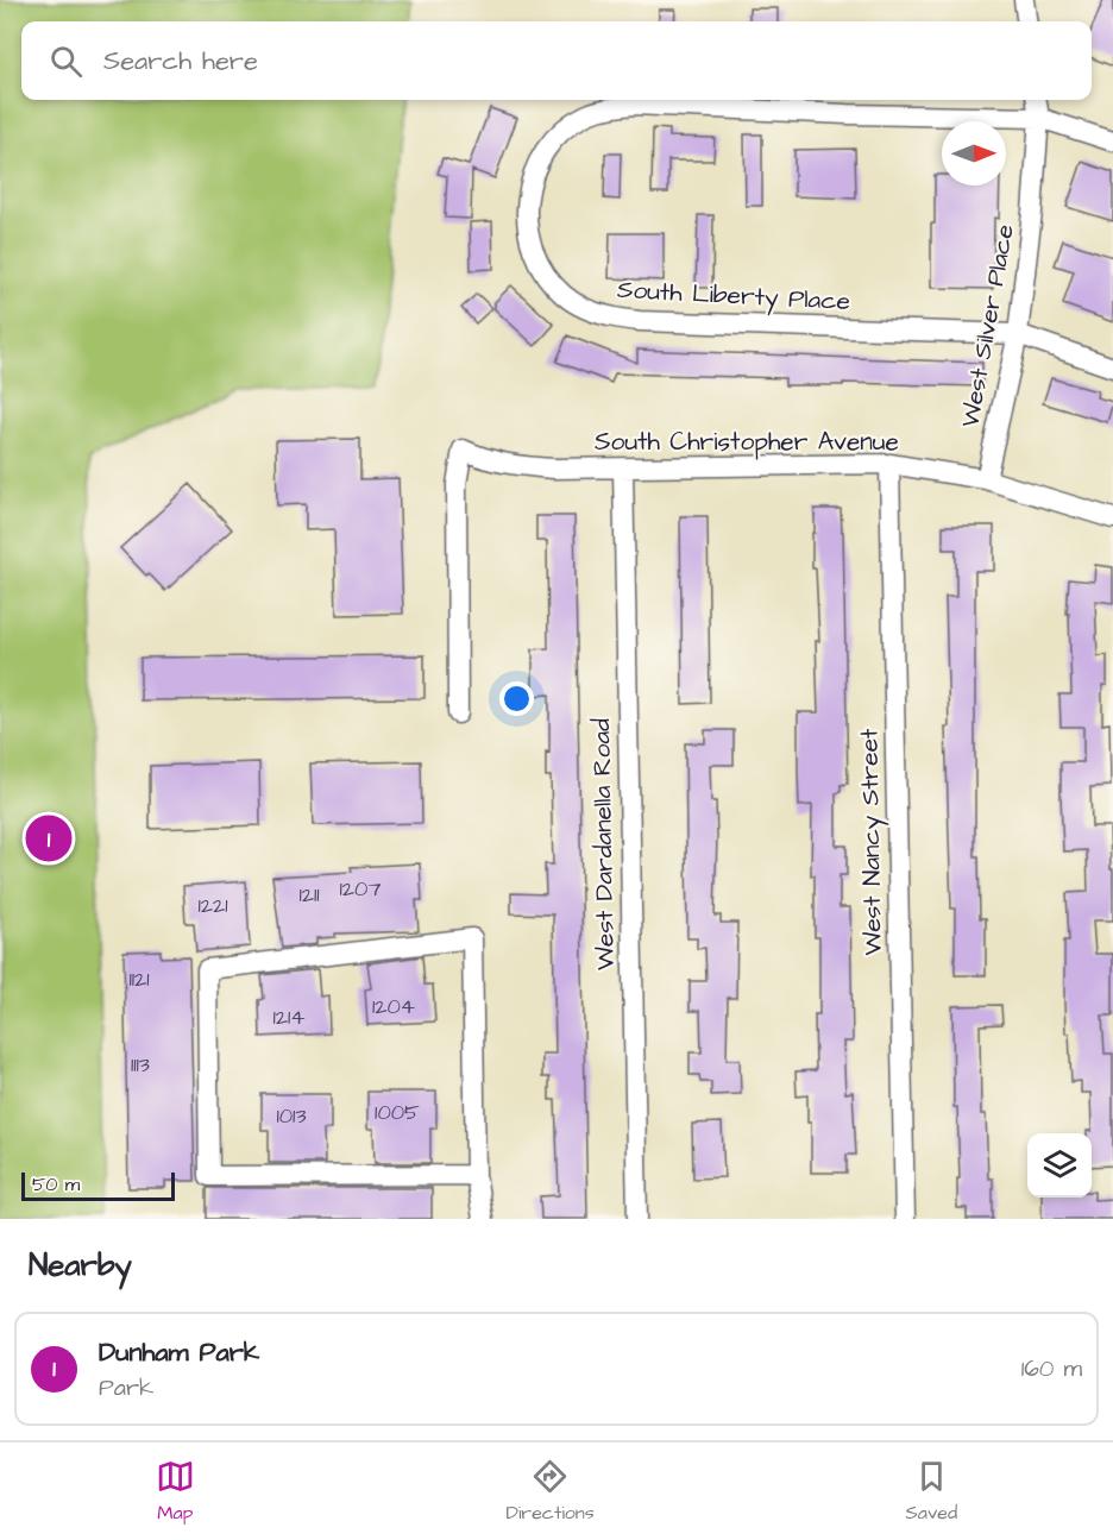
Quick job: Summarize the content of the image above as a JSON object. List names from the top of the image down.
{
  "streets": {
    "street": [
      "South Liberty Place",
      "West Silver Place",
      "South Christopher Avenue",
      "West Nancy Street",
      "West Dardanella Road"
    ]
  },
  "crossings": [
    ["South Liberty Place", "West Silver Place"],
    ["West Silver Place", "South Christopher Avenue"],
    ["South Christopher Avenue", "West Nancy Street"],
    ["South Christopher Avenue", "West Dardanella Road"]
  ],
  "house_numbers": [
    "1207",
    "1211",
    "1221",
    "1121",
    "1204",
    "1214",
    "1113",
    "1005",
    "1013"
  ],
  "scale_bar": "50 m",
  "north": "right",
  "page": {
    "search": "Search here",
    "pins": "1",
    "scale": "50 m",
    "heading": "Nearby",
    "list": [
      {
        "mark": "1",
        "name": "Dunham Park",
        "note": "Park",
        "value": "160 m"
      }
    ],
    "nav": ["Map", "Directions", "Saved"]
  }
}
